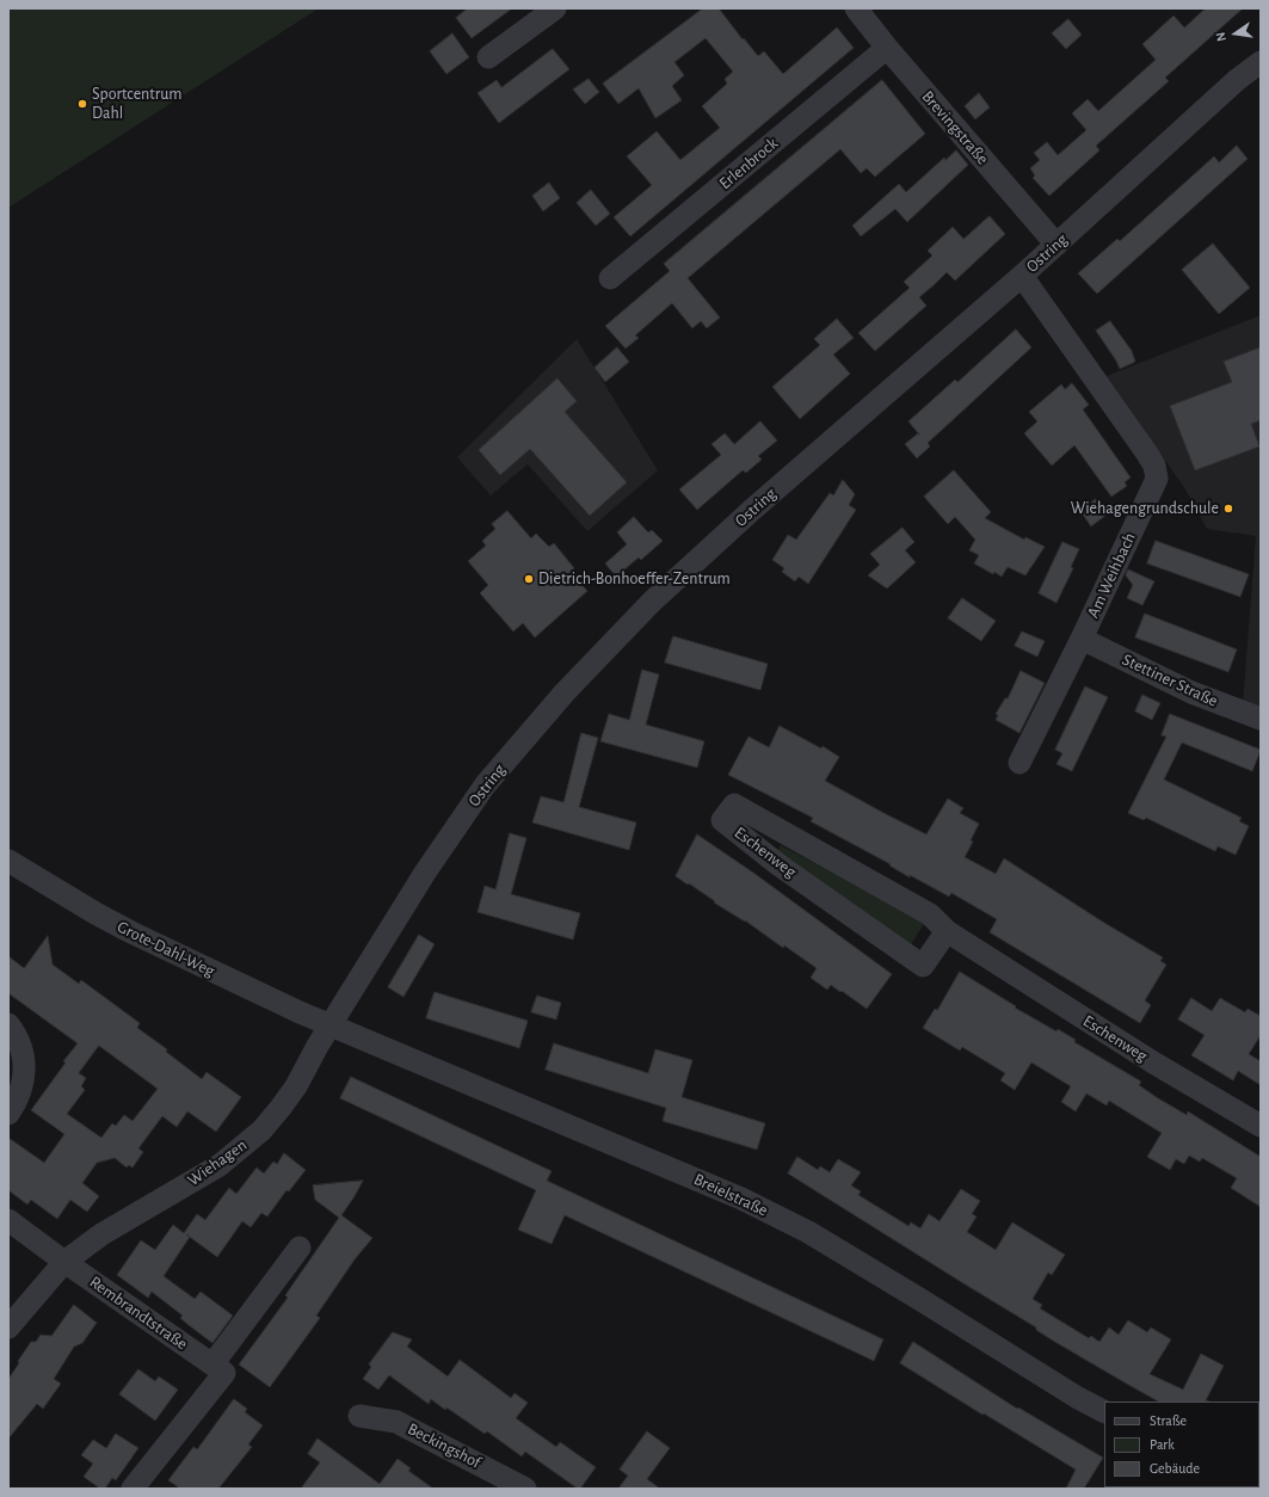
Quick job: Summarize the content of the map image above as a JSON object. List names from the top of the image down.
{
  "streets": {
    "street": [
      "Brevingstraße",
      "Erlenbrock",
      "Ostring",
      "Am Weihbach",
      "Stettiner Straße",
      "Eschenweg",
      "Grote-Dahl-Weg",
      "Wiehagen",
      "Breielstraße",
      "Rembrandtstraße",
      "Beckingshof"
    ]
  },
  "crossings": [
    ["Brevingstraße", "Erlenbrock"],
    ["Brevingstraße", "Ostring"],
    ["Ostring", "Am Weihbach"],
    ["Ostring", "Grote-Dahl-Weg"],
    ["Ostring", "Wiehagen"],
    ["Ostring", "Breielstraße"],
    ["Am Weihbach", "Stettiner Straße"],
    ["Grote-Dahl-Weg", "Wiehagen"],
    ["Grote-Dahl-Weg", "Breielstraße"],
    ["Wiehagen", "Breielstraße"],
    ["Wiehagen", "Rembrandtstraße"]
  ],
  "places": ["Sportcentrum Dahl", "Wiehagengrundschule", "Dietrich-Bonhoeffer-Zentrum"],
  "legend": ["Straße", "Park", "Gebäude"],
  "north": "left"
}
